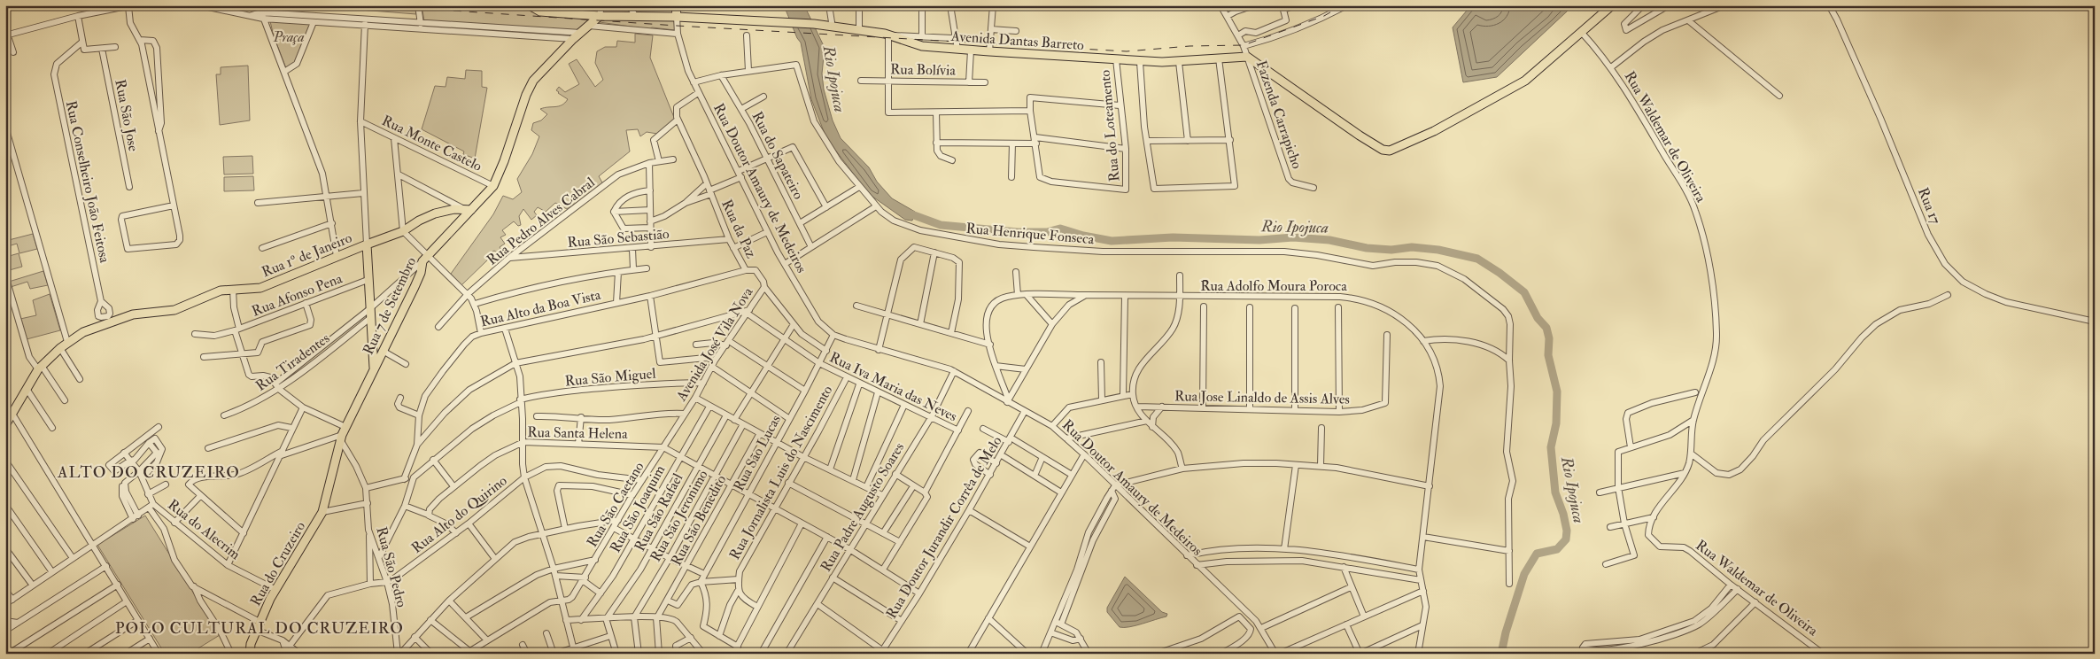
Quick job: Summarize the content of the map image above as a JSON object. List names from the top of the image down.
{
  "streets": {
    "main road": [
      "Avenida Dantas Barreto",
      "Rua 1º de Janeiro",
      "Rua 7 de Setembro",
      "Rua do Cruzeiro"
    ],
    "street": [
      "Rua Bolívia",
      "Fazenda Carrapicho",
      "Rua São Jose",
      "Rua do Loteamento",
      "Rua Waldemar de Oliveira",
      "Rua Monte Castelo",
      "Rua do Sapateiro",
      "Rua Conselheiro João Feitosa",
      "Rua Doutor Amaury de Medeiros",
      "Rua 17",
      "Rua Pedro Alves Cabral",
      "Rua da Paz",
      "Rua Henrique Fonseca",
      "Rua São Sebastião",
      "Rua Adolfo Moura Poroca",
      "Rua Afonso Pena",
      "Rua Alto da Boa Vista",
      "Avenida José Vila Nova",
      "Rua Tiradentes",
      "Rua São Miguel",
      "Rua Iva Maria das Neves",
      "Rua Jose Linaldo de Assis Alves",
      "Rua Santa Helena",
      "Rua São Lucas",
      "Rua Jornalista Luis do Nascimento",
      "Rua São Caetano",
      "Rua Padre Augusto Soares",
      "Rua São Joaquim",
      "Rua São Rafael",
      "Rua Alto do Quirino",
      "Rua São Jeronimo",
      "Rua São Benedito",
      "Rua Doutor Jurandir Corrêa de Melo",
      "Rua do Alecrim",
      "Rua São Pedro"
    ]
  },
  "crossings": [
    ["Avenida Dantas Barreto", "Fazenda Carrapicho"],
    ["Avenida Dantas Barreto", "Rua do Loteamento"],
    ["Avenida Dantas Barreto", "Rua Doutor Amaury de Medeiros"],
    ["Avenida Dantas Barreto", "Rua 7 de Setembro"],
    ["Rua Monte Castelo", "Rua 7 de Setembro"],
    ["Rua Doutor Amaury de Medeiros", "Rua da Paz"],
    ["Rua Doutor Amaury de Medeiros", "Rua São Lucas"],
    ["Rua Doutor Amaury de Medeiros", "Rua Padre Augusto Soares"],
    ["Rua Doutor Amaury de Medeiros", "Rua Doutor Jurandir Corrêa de Melo"],
    ["Rua Pedro Alves Cabral", "Rua São Sebastião"],
    ["Rua da Paz", "Rua São Sebastião"],
    ["Rua da Paz", "Rua Alto da Boa Vista"],
    ["Rua da Paz", "Avenida José Vila Nova"],
    ["Rua da Paz", "Rua São Lucas"],
    ["Rua 1º de Janeiro", "Rua 7 de Setembro"],
    ["Rua 7 de Setembro", "Rua Tiradentes"],
    ["Rua 7 de Setembro", "Rua do Cruzeiro"],
    ["Rua 7 de Setembro", "Rua São Pedro"],
    ["Avenida José Vila Nova", "Rua São Miguel"],
    ["Avenida José Vila Nova", "Rua Iva Maria das Neves"],
    ["Avenida José Vila Nova", "Rua São Caetano"],
    ["Rua Iva Maria das Neves", "Rua São Lucas"],
    ["Rua Iva Maria das Neves", "Rua Jornalista Luis do Nascimento"],
    ["Rua Iva Maria das Neves", "Rua Padre Augusto Soares"],
    ["Rua Santa Helena", "Rua São Caetano"],
    ["Rua São Caetano", "Rua Alto do Quirino"],
    ["Rua Alto do Quirino", "Rua São Pedro"],
    ["Rua do Alecrim", "Rua do Cruzeiro"]
  ],
  "districts": ["ALTO DO CRUZEIRO", "POLO CULTURAL DO CRUZEIRO"],
  "water": ["Rio Ipojuca"],
  "parks": ["Praça"]
}
